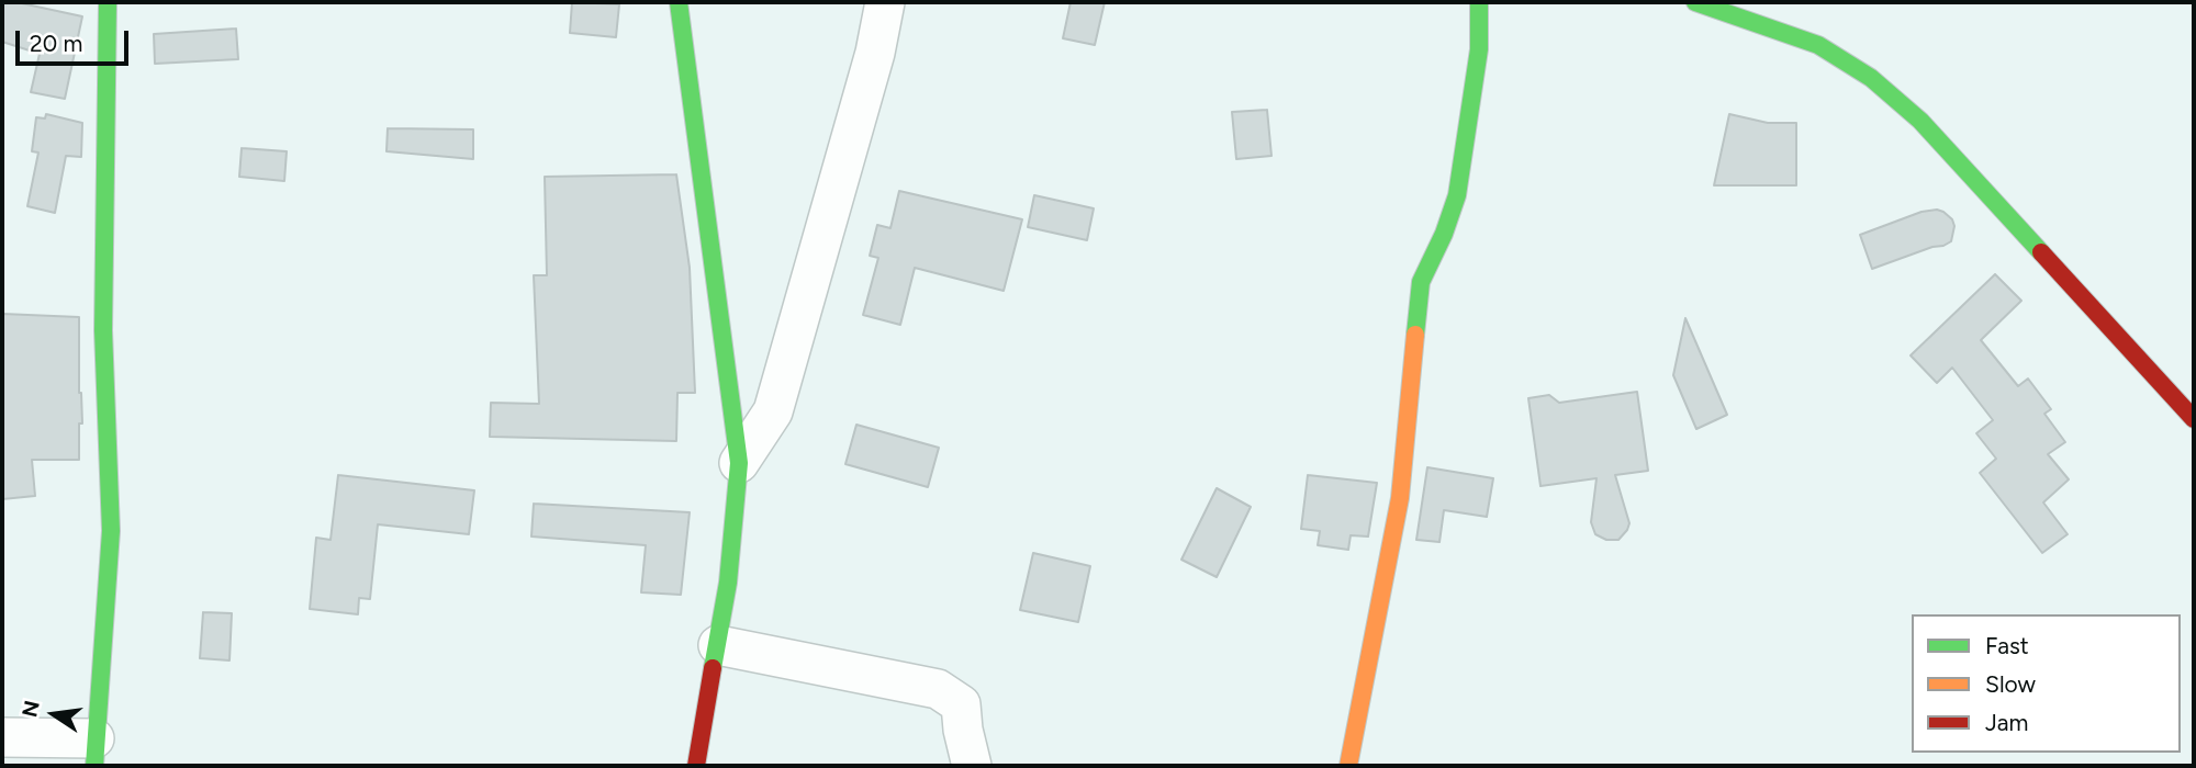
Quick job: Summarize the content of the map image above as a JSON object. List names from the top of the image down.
{
  "legend": ["Fast", "Slow", "Jam"],
  "scale_bar": "20 m",
  "north": "left"
}
